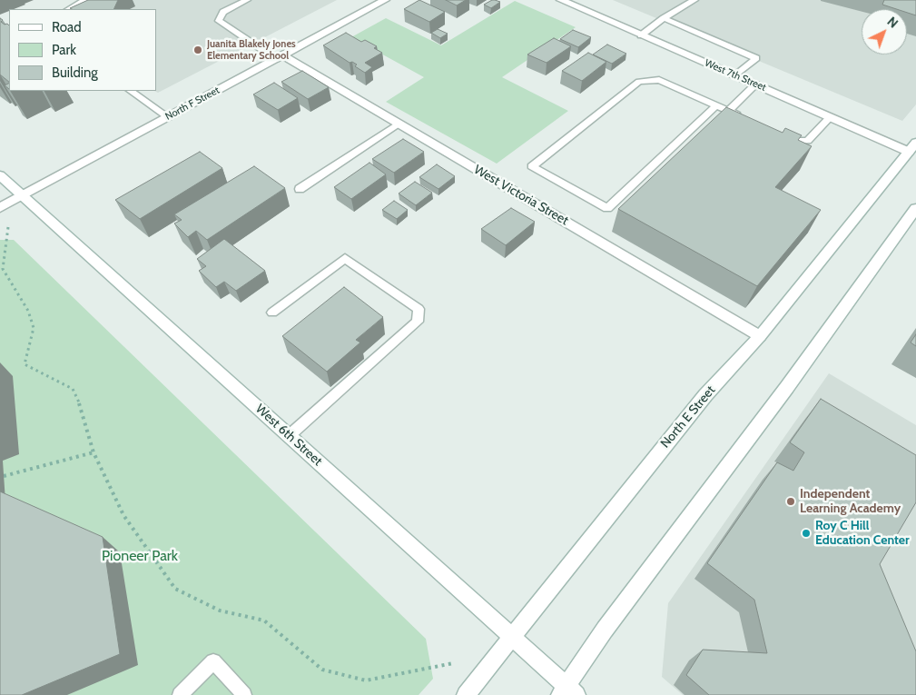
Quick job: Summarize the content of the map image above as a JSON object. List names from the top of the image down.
{
  "streets": {
    "street": [
      "West 7th Street",
      "North F Street",
      "West Victoria Street",
      "North E Street",
      "West 6th Street"
    ]
  },
  "crossings": [
    ["West 7th Street", "North E Street"],
    ["North F Street", "West Victoria Street"],
    ["North F Street", "West 6th Street"],
    ["West Victoria Street", "North E Street"],
    ["North E Street", "West 6th Street"]
  ],
  "parks": ["Pioneer Park"],
  "places": ["Juanita Blakely Jones Elementary School", "Independent Learning Academy", "Roy C Hill Education Center"],
  "legend": ["Road", "Park", "Building"],
  "north": "top right"
}
